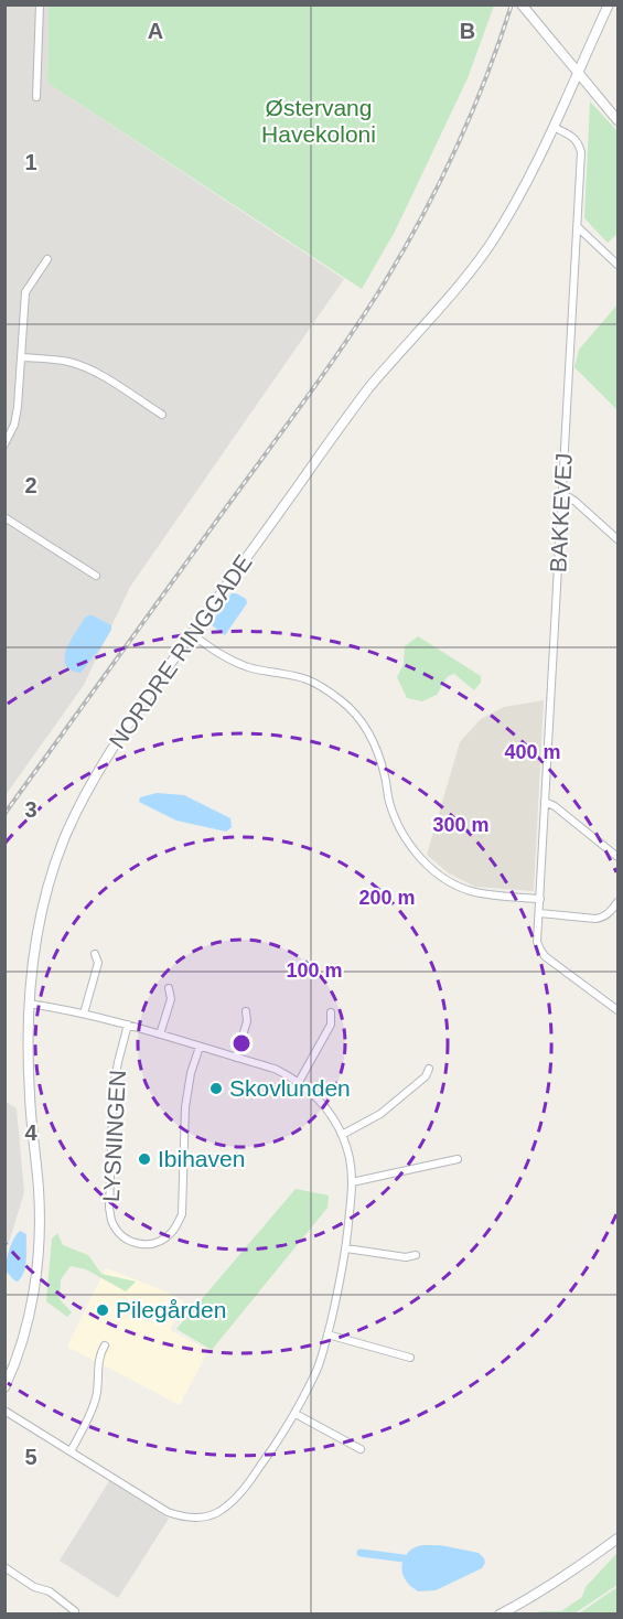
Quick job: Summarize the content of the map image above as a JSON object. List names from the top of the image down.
{
  "streets": {
    "street": ["BAKKEVEJ", "NORDRE RINGGADE", "LYSNINGEN"]
  },
  "crossings": [
    ["BAKKEVEJ", "NORDRE RINGGADE"]
  ],
  "parks": ["Østervang Havekoloni"],
  "places": ["Skovlunden", "Ibihaven", "Pilegården"],
  "grid": {
    "columns": ["A", "B"],
    "rows": [
      "1",
      "2",
      "3",
      "4",
      "5"
    ]
  },
  "rings": [
    "400 m",
    "300 m",
    "200 m",
    "100 m"
  ]
}
